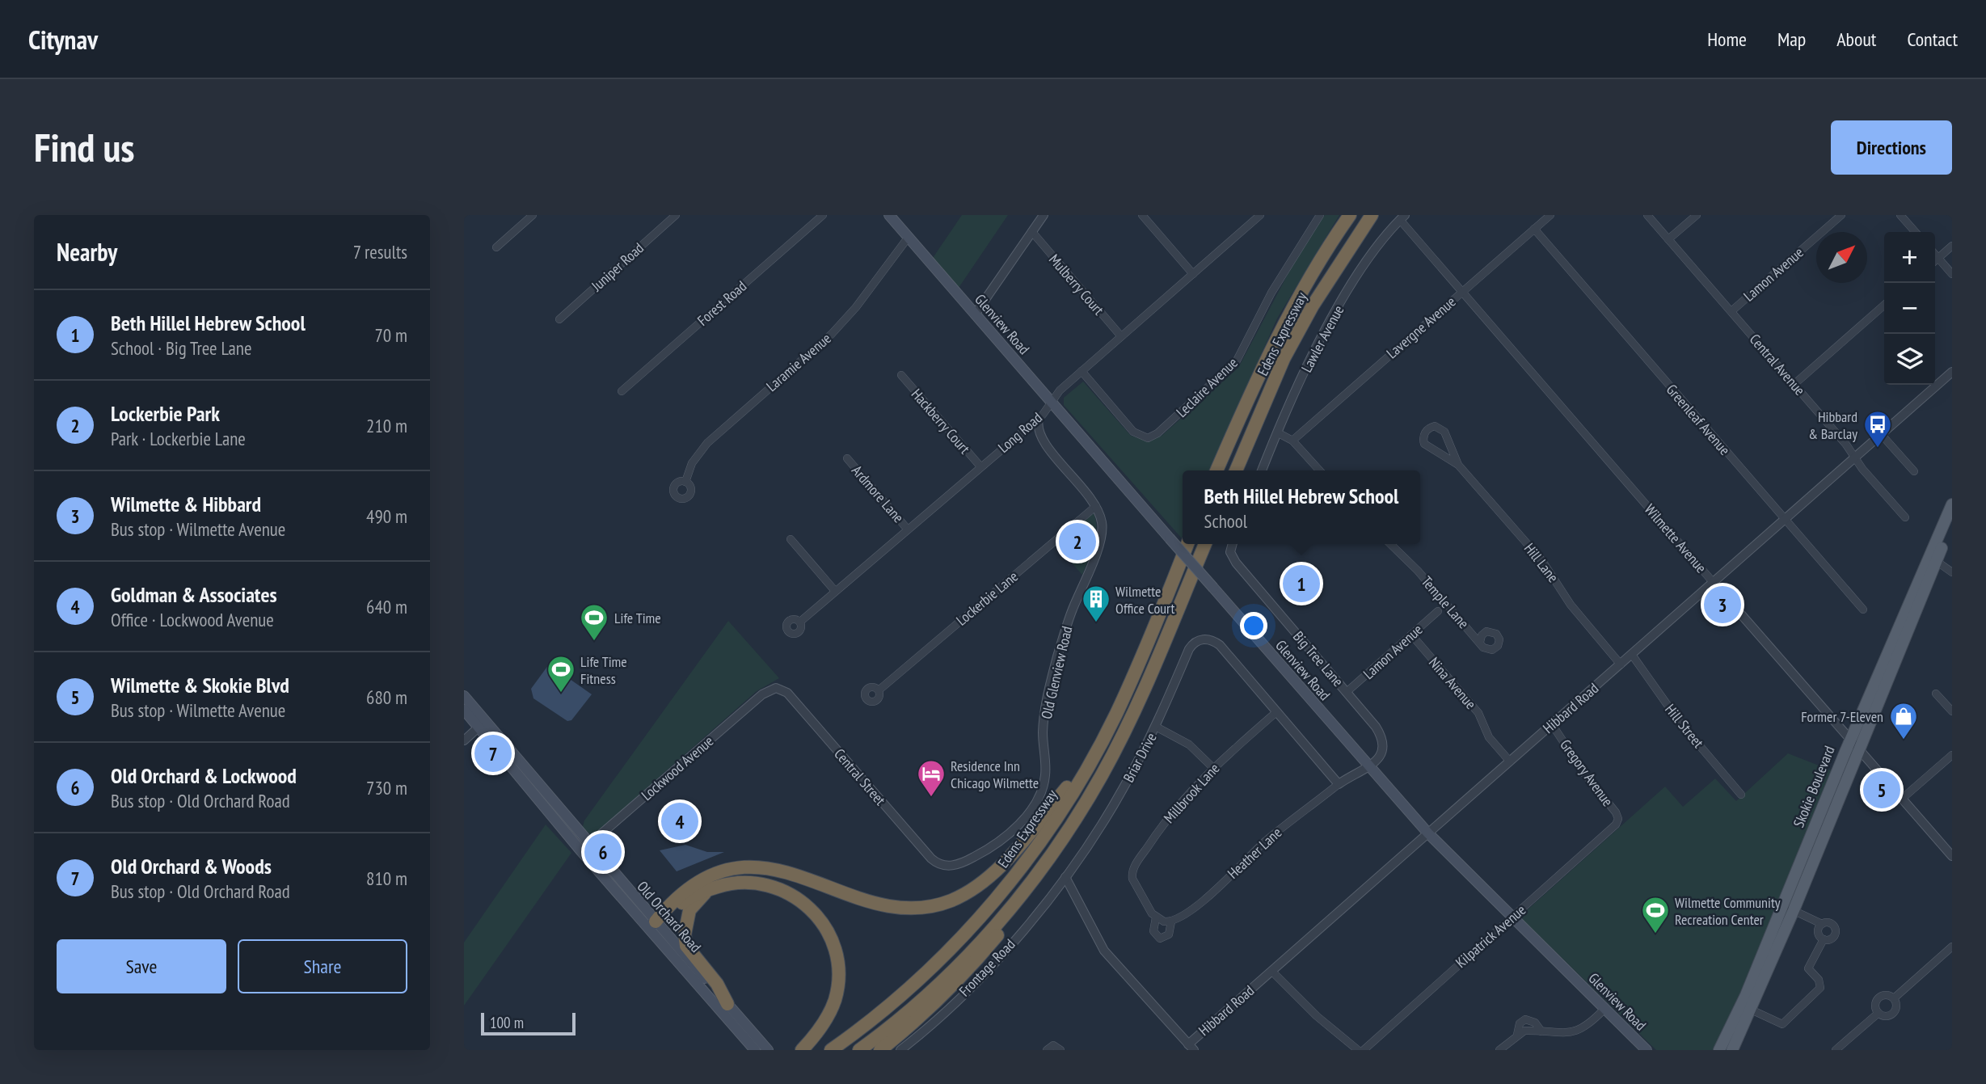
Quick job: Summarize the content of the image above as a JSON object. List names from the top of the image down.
{
  "streets": {
    "highway": ["Edens Expressway"],
    "main road": ["Glenview Road", "Skokie Boulevard", "Old Orchard Road"],
    "street": [
      "Juniper Road",
      "Lamon Avenue",
      "Mulberry Court",
      "Forest Road",
      "Lavergne Avenue",
      "Lawler Avenue",
      "Laramie Avenue",
      "Central Avenue",
      "Leclaire Avenue",
      "Greenleaf Avenue",
      "Hackberry Court",
      "Long Road",
      "Ardmore Lane",
      "Wilmette Avenue",
      "Hill Lane",
      "Lockerbie Lane",
      "Temple Lane",
      "Big Tree Lane",
      "Old Glenview Road",
      "Nina Avenue",
      "Hibbard Road",
      "Hill Street",
      "Briar Drive",
      "Lockwood Avenue",
      "Gregory Avenue",
      "Central Street",
      "Millbrook Lane",
      "Heather Lane",
      "Kilpatrick Avenue",
      "Frontage Road"
    ]
  },
  "crossings": [
    ["Lamon Avenue", "Central Avenue"],
    ["Lamon Avenue", "Big Tree Lane"],
    ["Lamon Avenue", "Nina Avenue"],
    ["Mulberry Court", "Long Road"],
    ["Glenview Road", "Laramie Avenue"],
    ["Glenview Road", "Long Road"],
    ["Glenview Road", "Big Tree Lane"],
    ["Glenview Road", "Hibbard Road"],
    ["Glenview Road", "Kilpatrick Avenue"],
    ["Lavergne Avenue", "Greenleaf Avenue"],
    ["Lavergne Avenue", "Wilmette Avenue"],
    ["Lawler Avenue", "Wilmette Avenue"],
    ["Central Avenue", "Hibbard Road"],
    ["Leclaire Avenue", "Long Road"],
    ["Greenleaf Avenue", "Hibbard Road"],
    ["Hackberry Court", "Long Road"],
    ["Long Road", "Ardmore Lane"],
    ["Long Road", "Old Glenview Road"],
    ["Wilmette Avenue", "Hibbard Road"],
    ["Wilmette Avenue", "Skokie Boulevard"],
    ["Hill Lane", "Hibbard Road"],
    ["Lockerbie Lane", "Old Glenview Road"],
    ["Old Glenview Road", "Central Street"],
    ["Nina Avenue", "Hibbard Road"],
    ["Hibbard Road", "Hill Street"],
    ["Hibbard Road", "Gregory Avenue"],
    ["Briar Drive", "Millbrook Lane"],
    ["Briar Drive", "Frontage Road"],
    ["Lockwood Avenue", "Central Street"],
    ["Lockwood Avenue", "Old Orchard Road"],
    ["Gregory Avenue", "Kilpatrick Avenue"],
    ["Millbrook Lane", "Heather Lane"]
  ],
  "places": {
    "bus stop": ["Hibbard & Barclay"],
    "building": ["Wilmette Office Court"],
    "sports": ["Life Time", "Life Time Fitness", "Wilmette Community Recreation Center"],
    "shop": ["Former 7-Eleven"],
    "hotel": ["Residence Inn Chicago Wilmette"]
  },
  "scale_bar": "100 m",
  "north": "top right",
  "page": {
    "header": "Citynav",
    "nav": [
      "Home",
      "Map",
      "About",
      "Contact"
    ],
    "buttons": [
      "Directions",
      ["Save", "Share"]
    ],
    "title": "Find us",
    "heading": ["Nearby", "7 results"],
    "map_buttons": ["+", "−"],
    "list": [
      {
        "mark": "1",
        "name": "Beth Hillel Hebrew School",
        "note": "School · Big Tree Lane",
        "value": "70 m"
      },
      {
        "mark": "2",
        "name": "Lockerbie Park",
        "note": "Park · Lockerbie Lane",
        "value": "210 m"
      },
      {
        "mark": "3",
        "name": "Wilmette & Hibbard",
        "note": "Bus stop · Wilmette Avenue",
        "value": "490 m"
      },
      {
        "mark": "4",
        "name": "Goldman & Associates",
        "note": "Office · Lockwood Avenue",
        "value": "640 m"
      },
      {
        "mark": "5",
        "name": "Wilmette & Skokie Blvd",
        "note": "Bus stop · Wilmette Avenue",
        "value": "680 m"
      },
      {
        "mark": "6",
        "name": "Old Orchard & Lockwood",
        "note": "Bus stop · Old Orchard Road",
        "value": "730 m"
      },
      {
        "mark": "7",
        "name": "Old Orchard & Woods",
        "note": "Bus stop · Old Orchard Road",
        "value": "810 m"
      }
    ],
    "popup": ["Beth Hillel Hebrew School", "School"],
    "pins": [
      "2",
      "1",
      "3",
      "7",
      "5",
      "4",
      "6"
    ],
    "scale": "100 m"
  }
}
